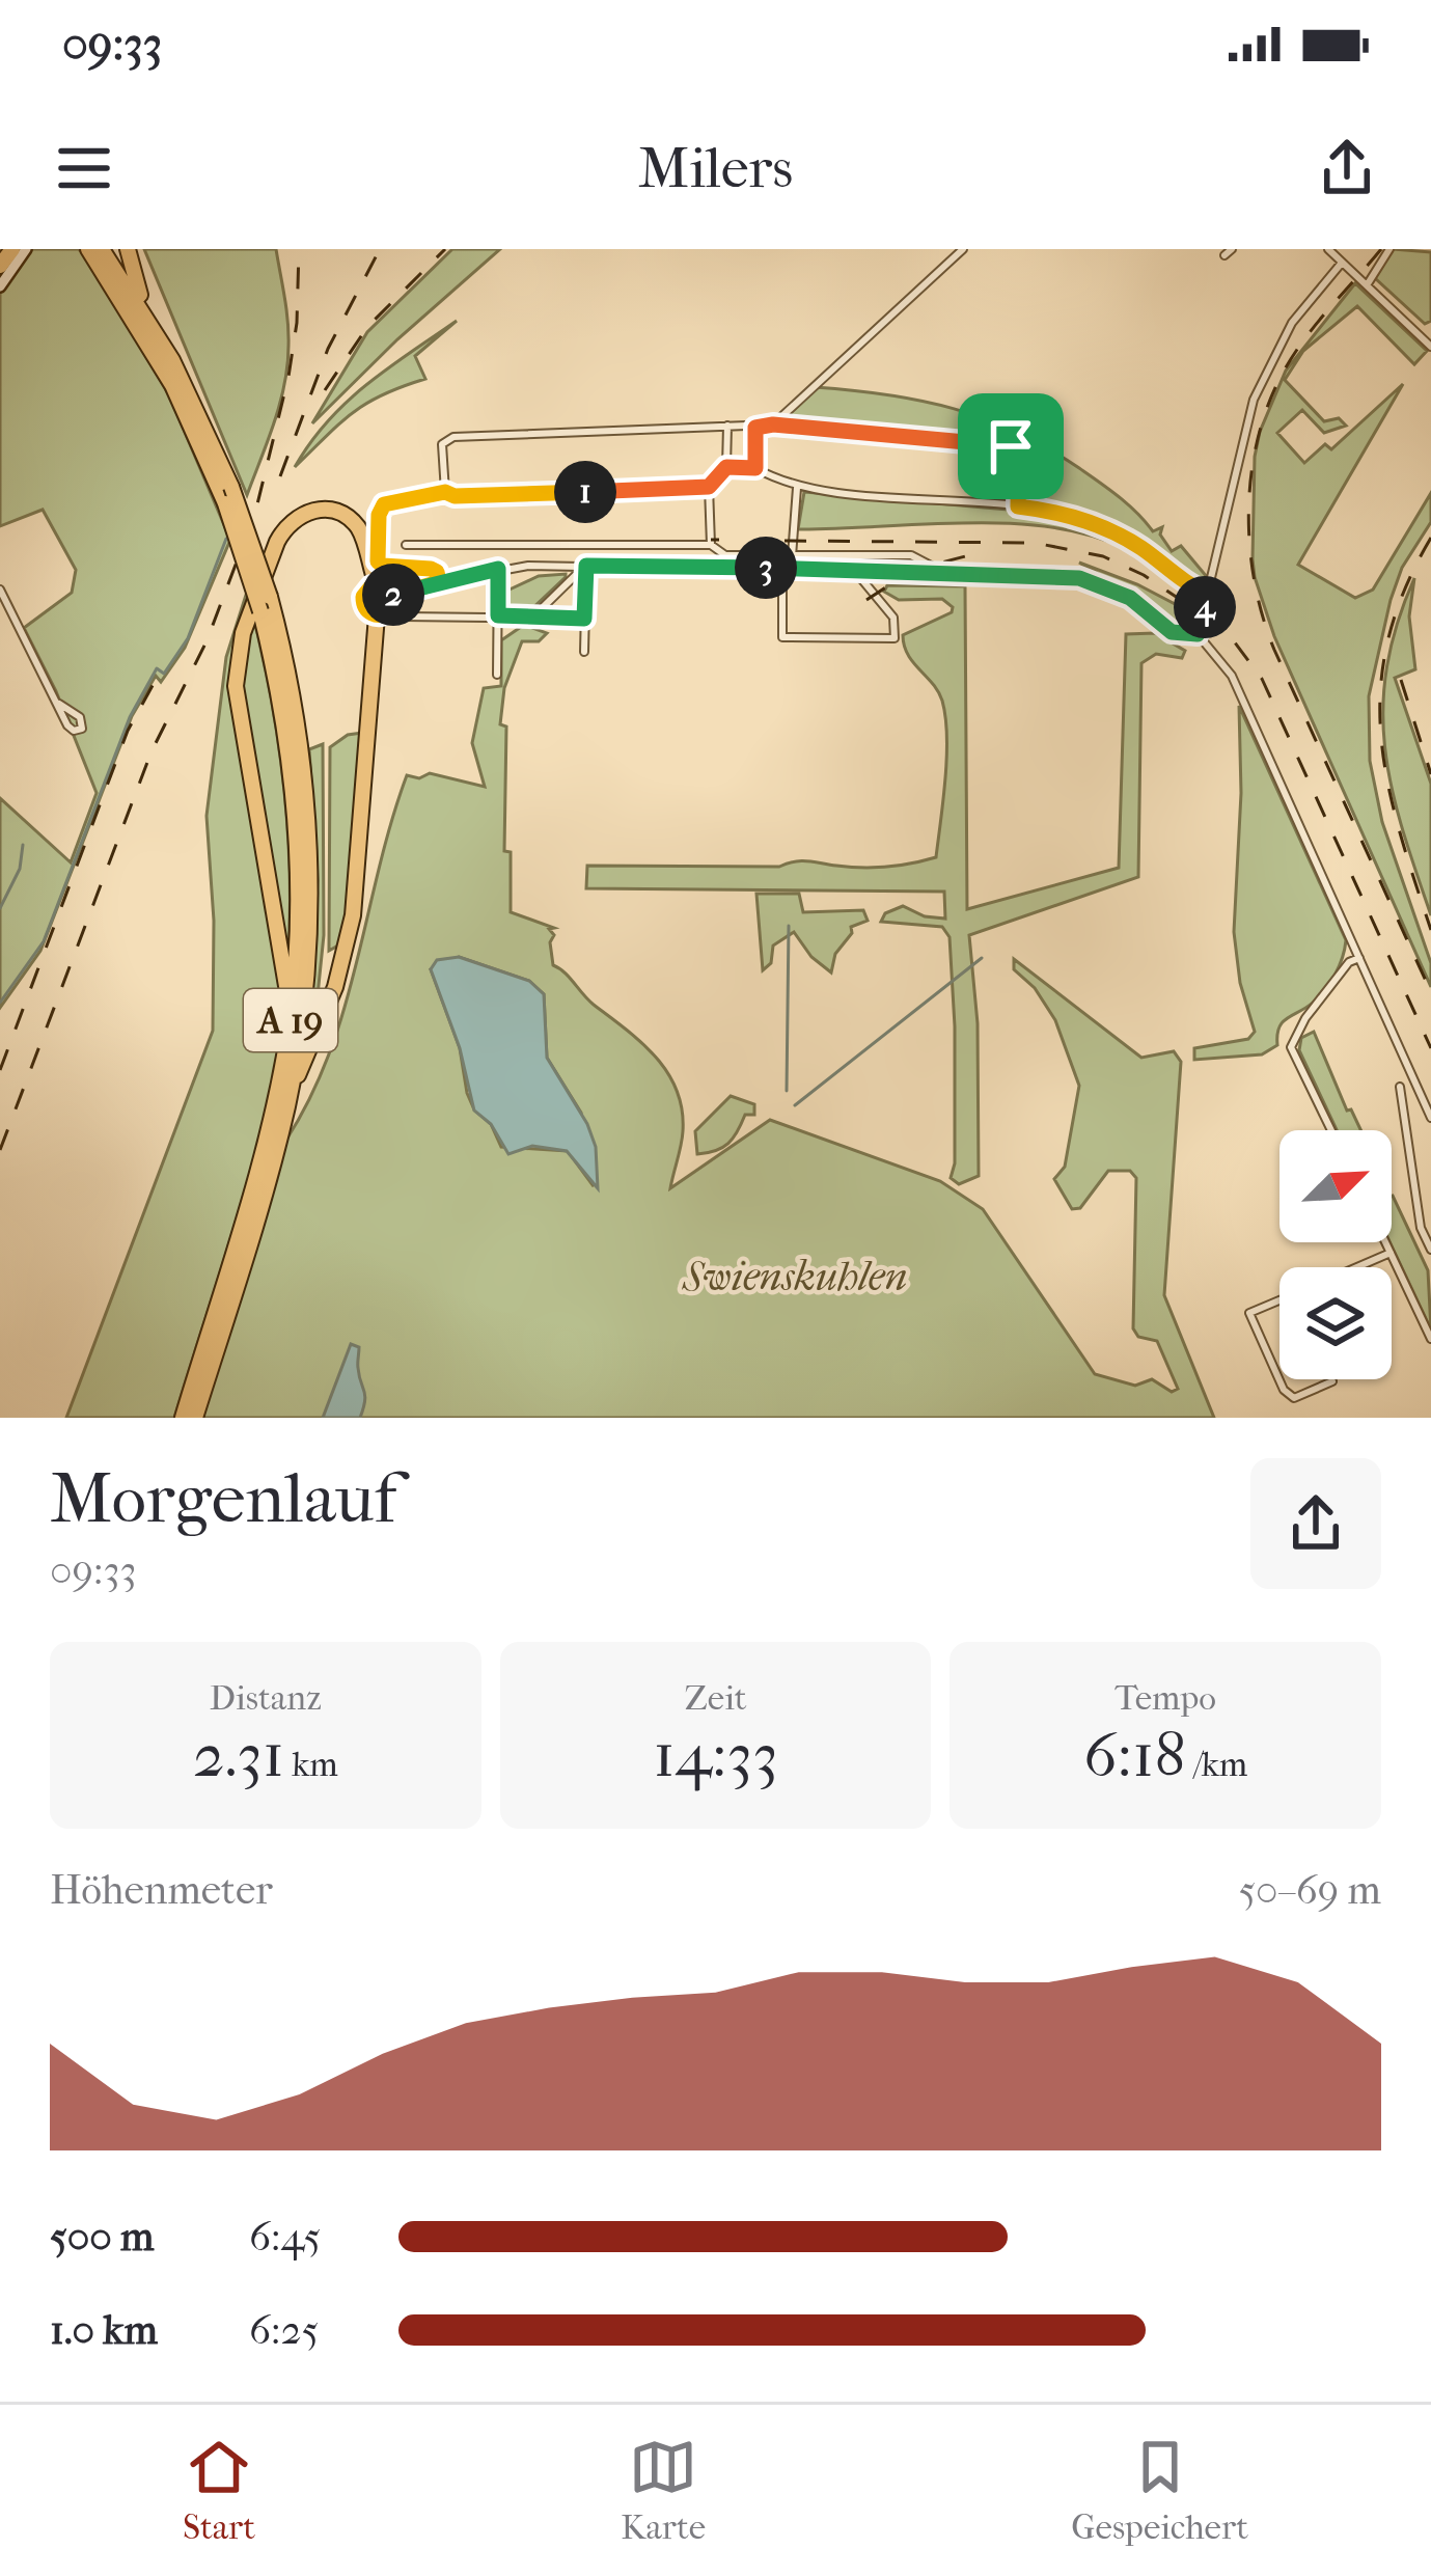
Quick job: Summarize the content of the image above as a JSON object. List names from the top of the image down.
{
  "streets": {
    "highway": ["A 19"]
  },
  "parks": ["Swienskuhlen"],
  "north": "top right",
  "page": {
    "status": "09:33",
    "header": "Milers",
    "pins": [
      "1",
      "3",
      "2",
      "4"
    ],
    "heading": ["Morgenlauf", "09:33"],
    "stats": [
      ["Distanz", "2.31 km"],
      ["Zeit", "14:33"],
      ["Tempo", "6:18 /km"]
    ],
    "chart": ["Höhenmeter", "50–69 m"],
    "list": [
      {
        "name": "500 m",
        "note": "6:45"
      },
      {
        "name": "1.0 km",
        "note": "6:25"
      }
    ],
    "tabs": ["Start", "Karte", "Gespeichert"]
  }
}
